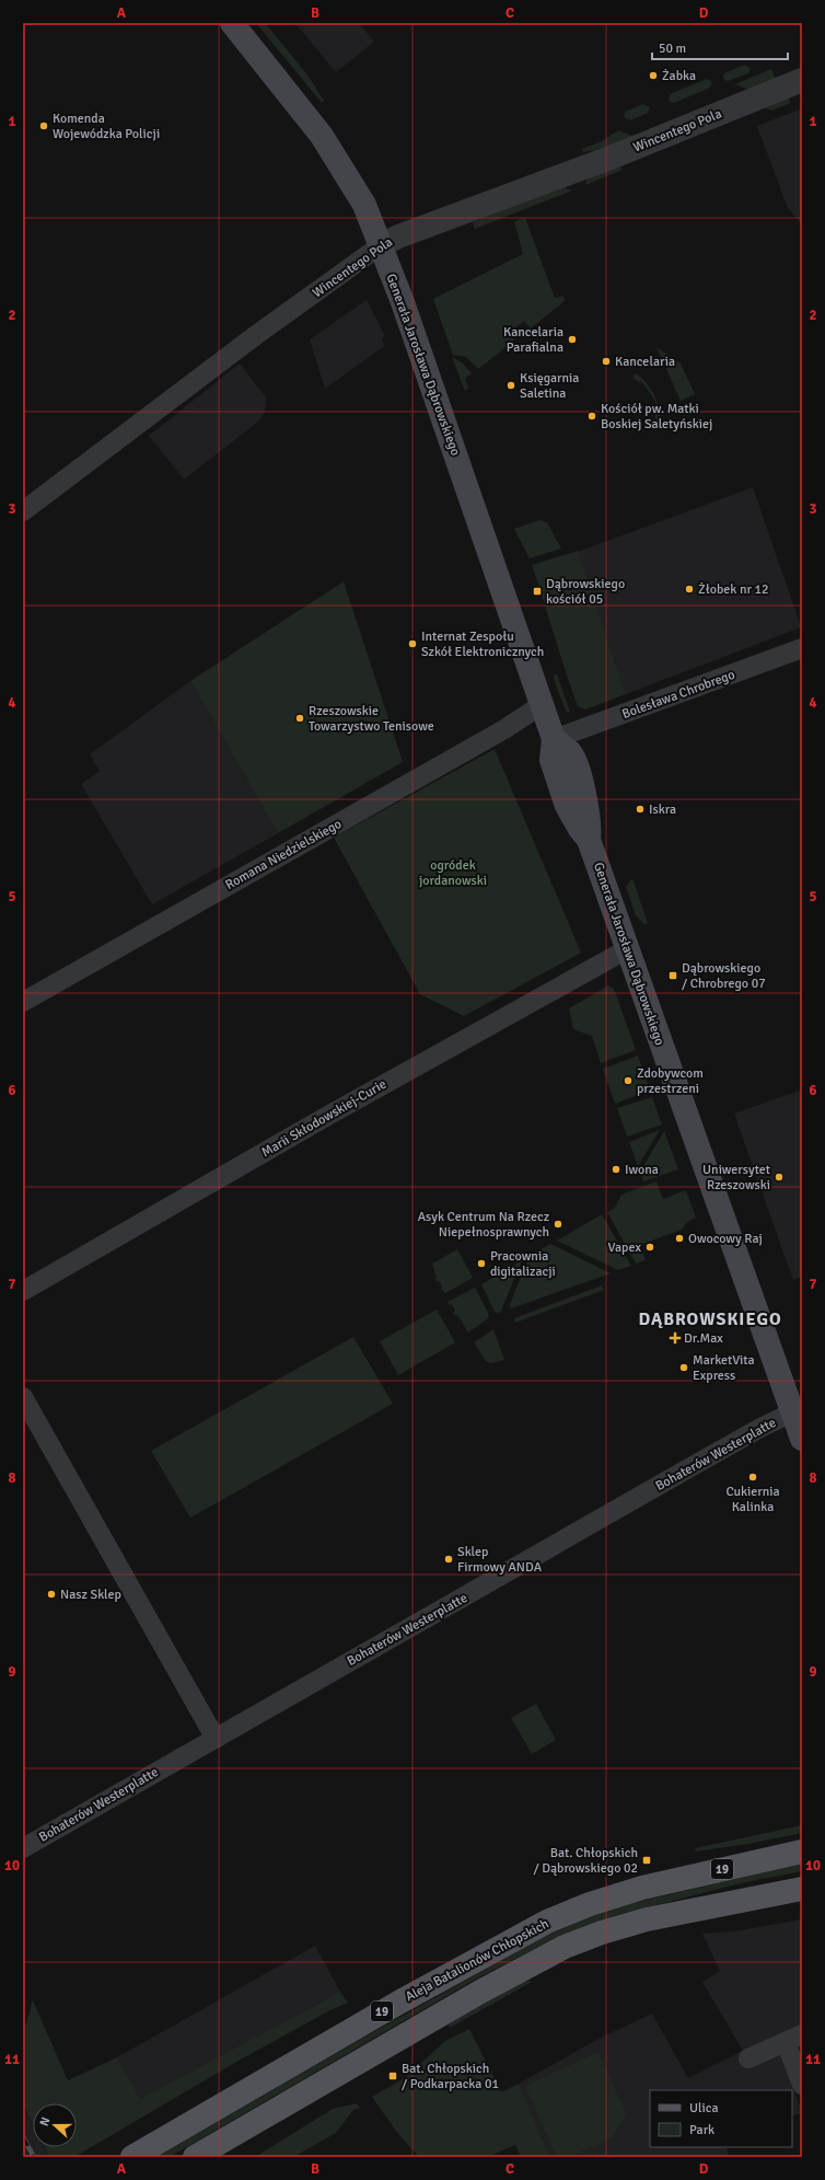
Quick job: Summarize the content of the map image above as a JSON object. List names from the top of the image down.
{
  "streets": {
    "main road": ["Generała Jarosława Dąbrowskiego", "19", "Aleja Batalionów Chłopskich"],
    "street": [
      "Wincentego Pola",
      "Bolesława Chrobrego",
      "Romana Niedzielskiego",
      "Marii Skłodowskiej-Curie",
      "Bohaterów Westerplatte"
    ]
  },
  "crossings": [
    ["Wincentego Pola", "Generała Jarosława Dąbrowskiego"],
    ["Generała Jarosława Dąbrowskiego", "Bolesława Chrobrego"],
    ["Generała Jarosława Dąbrowskiego", "Romana Niedzielskiego"],
    ["Generała Jarosława Dąbrowskiego", "Marii Skłodowskiej-Curie"],
    ["Generała Jarosława Dąbrowskiego", "Bohaterów Westerplatte"]
  ],
  "districts": ["DĄBROWSKIEGO"],
  "parks": ["ogródek jordanowski"],
  "places": {
    "other": [
      "Żabka",
      "Komenda Wojewódzka Policji",
      "Kancelaria Parafialna",
      "Kancelaria",
      "Księgarnia Saletina",
      "Kościół pw. Matki Boskiej Saletyńskiej",
      "Żłobek nr 12",
      "Internat Zespołu Szkół Elektronicznych",
      "Rzeszowskie Towarzystwo Tenisowe",
      "Iskra",
      "Zdobywcom przestrzeni",
      "Iwona",
      "Uniwersytet Rzeszowski",
      "Asyk Centrum Na Rzecz Niepełnosprawnych",
      "Owocowy Raj",
      "Vapex",
      "Pracownia digitalizacji",
      "MarketVita Express",
      "Cukiernia Kalinka",
      "Sklep Firmowy ANDA",
      "Nasz Sklep"
    ],
    "transit": [
      "Dąbrowskiego kościół 05",
      "Dąbrowskiego / Chrobrego 07",
      "Bat. Chłopskich / Dąbrowskiego 02",
      "Bat. Chłopskich / Podkarpacka 01"
    ],
    "health": ["Dr.Max"]
  },
  "legend": ["Ulica", "Park"],
  "scale_bar": "50 m",
  "north": "left",
  "grid": {
    "columns": [
      "A",
      "B",
      "C",
      "D"
    ],
    "rows": [
      "1",
      "2",
      "3",
      "4",
      "5",
      "6",
      "7",
      "8",
      "9",
      "10",
      "11"
    ]
  }
}
